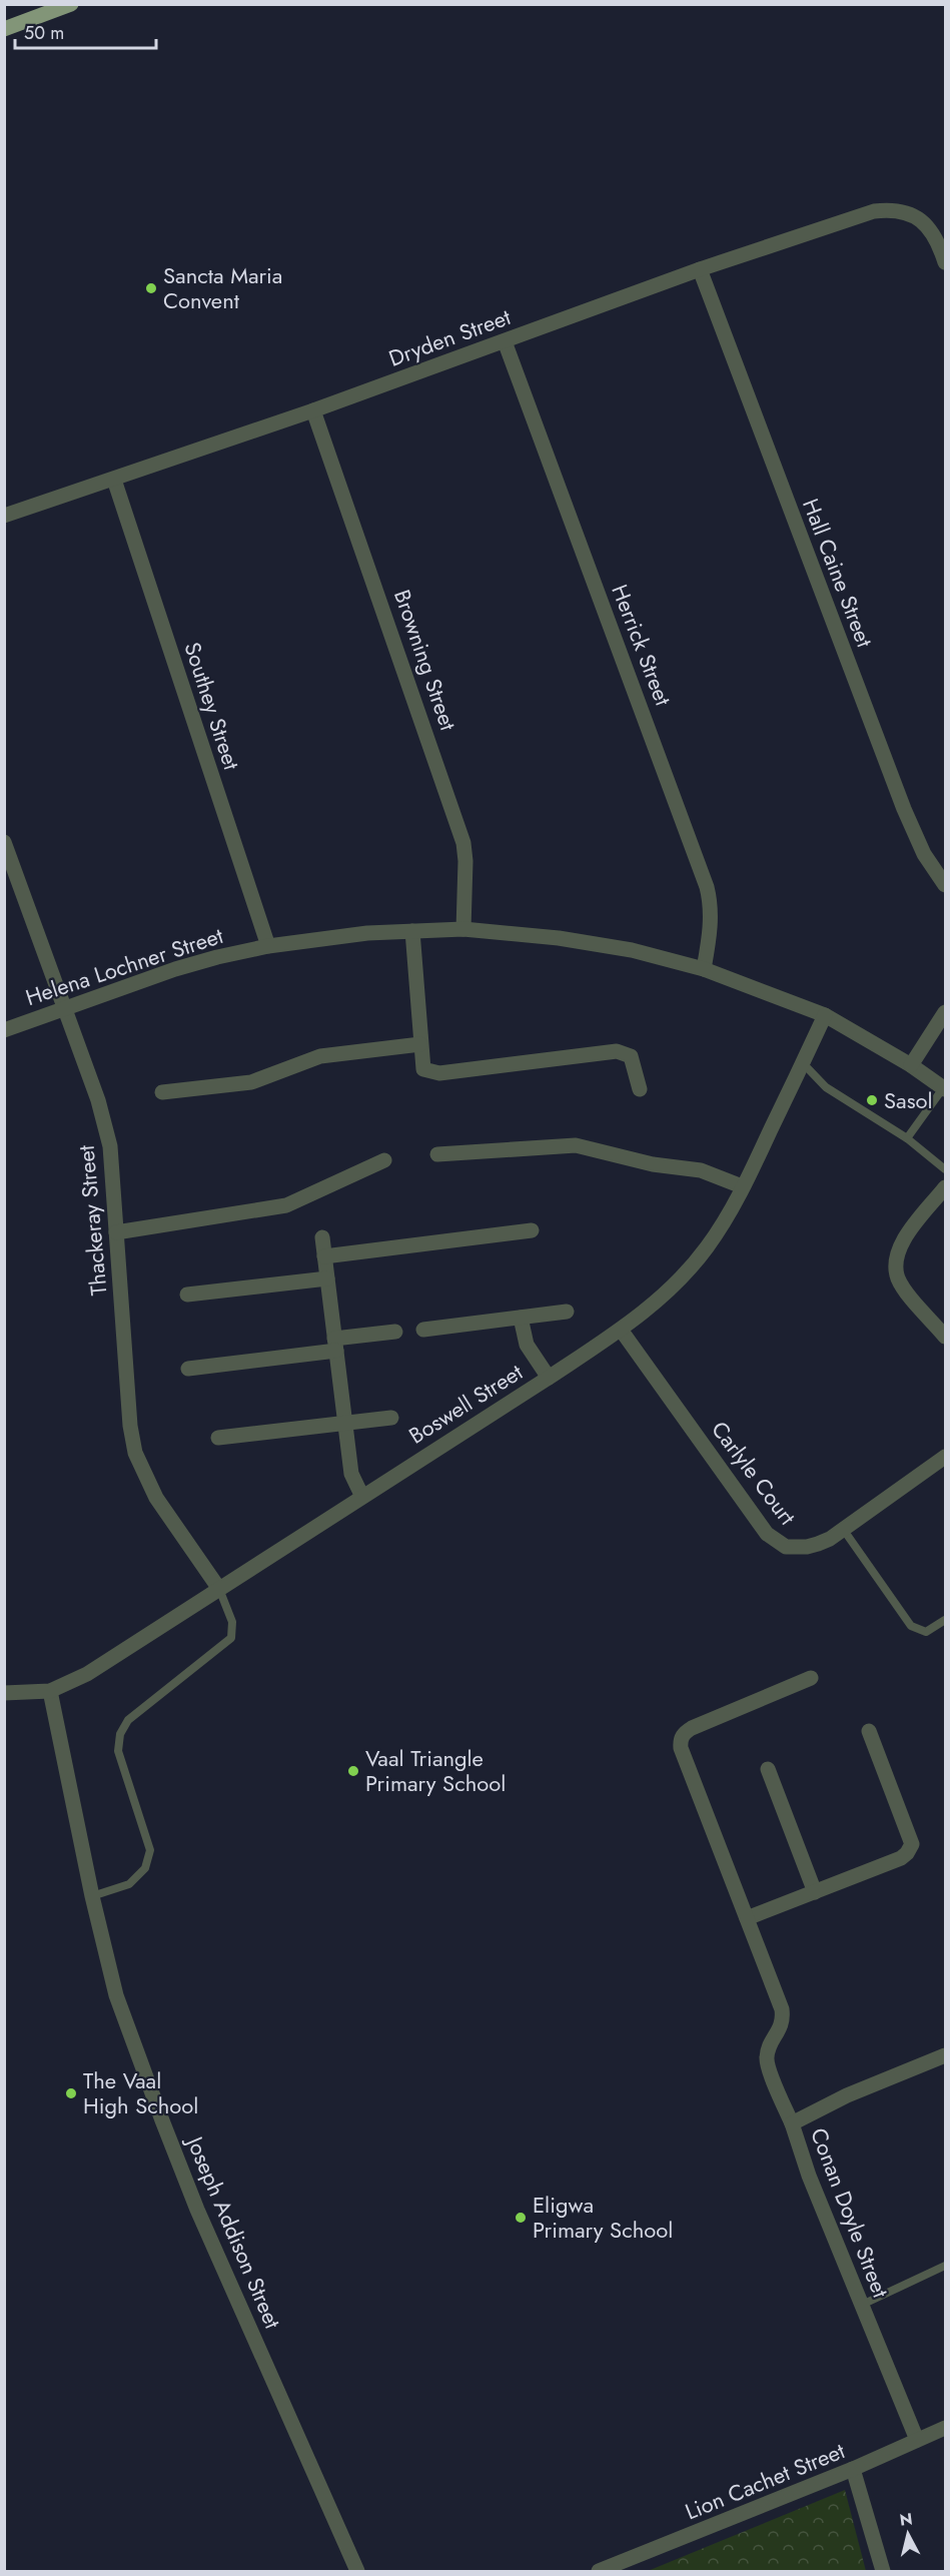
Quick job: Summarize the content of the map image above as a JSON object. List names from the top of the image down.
{
  "streets": {
    "street": [
      "Dryden Street",
      "Hall Caine Street",
      "Herrick Street",
      "Browning Street",
      "Southey Street",
      "Helena Lochner Street",
      "Thackeray Street",
      "Boswell Street",
      "Carlyle Court",
      "Conan Doyle Street",
      "Joseph Addison Street",
      "Lion Cachet Street"
    ]
  },
  "crossings": [
    ["Dryden Street", "Hall Caine Street"],
    ["Dryden Street", "Herrick Street"],
    ["Dryden Street", "Browning Street"],
    ["Dryden Street", "Southey Street"],
    ["Herrick Street", "Helena Lochner Street"],
    ["Browning Street", "Helena Lochner Street"],
    ["Southey Street", "Helena Lochner Street"],
    ["Helena Lochner Street", "Thackeray Street"],
    ["Helena Lochner Street", "Boswell Street"],
    ["Thackeray Street", "Boswell Street"],
    ["Boswell Street", "Carlyle Court"],
    ["Boswell Street", "Joseph Addison Street"],
    ["Conan Doyle Street", "Lion Cachet Street"]
  ],
  "places": [
    "Sancta Maria Convent",
    "Sasol",
    "Vaal Triangle Primary School",
    "The Vaal High School",
    "Eligwa Primary School"
  ],
  "scale_bar": "50 m",
  "north": "top"
}
